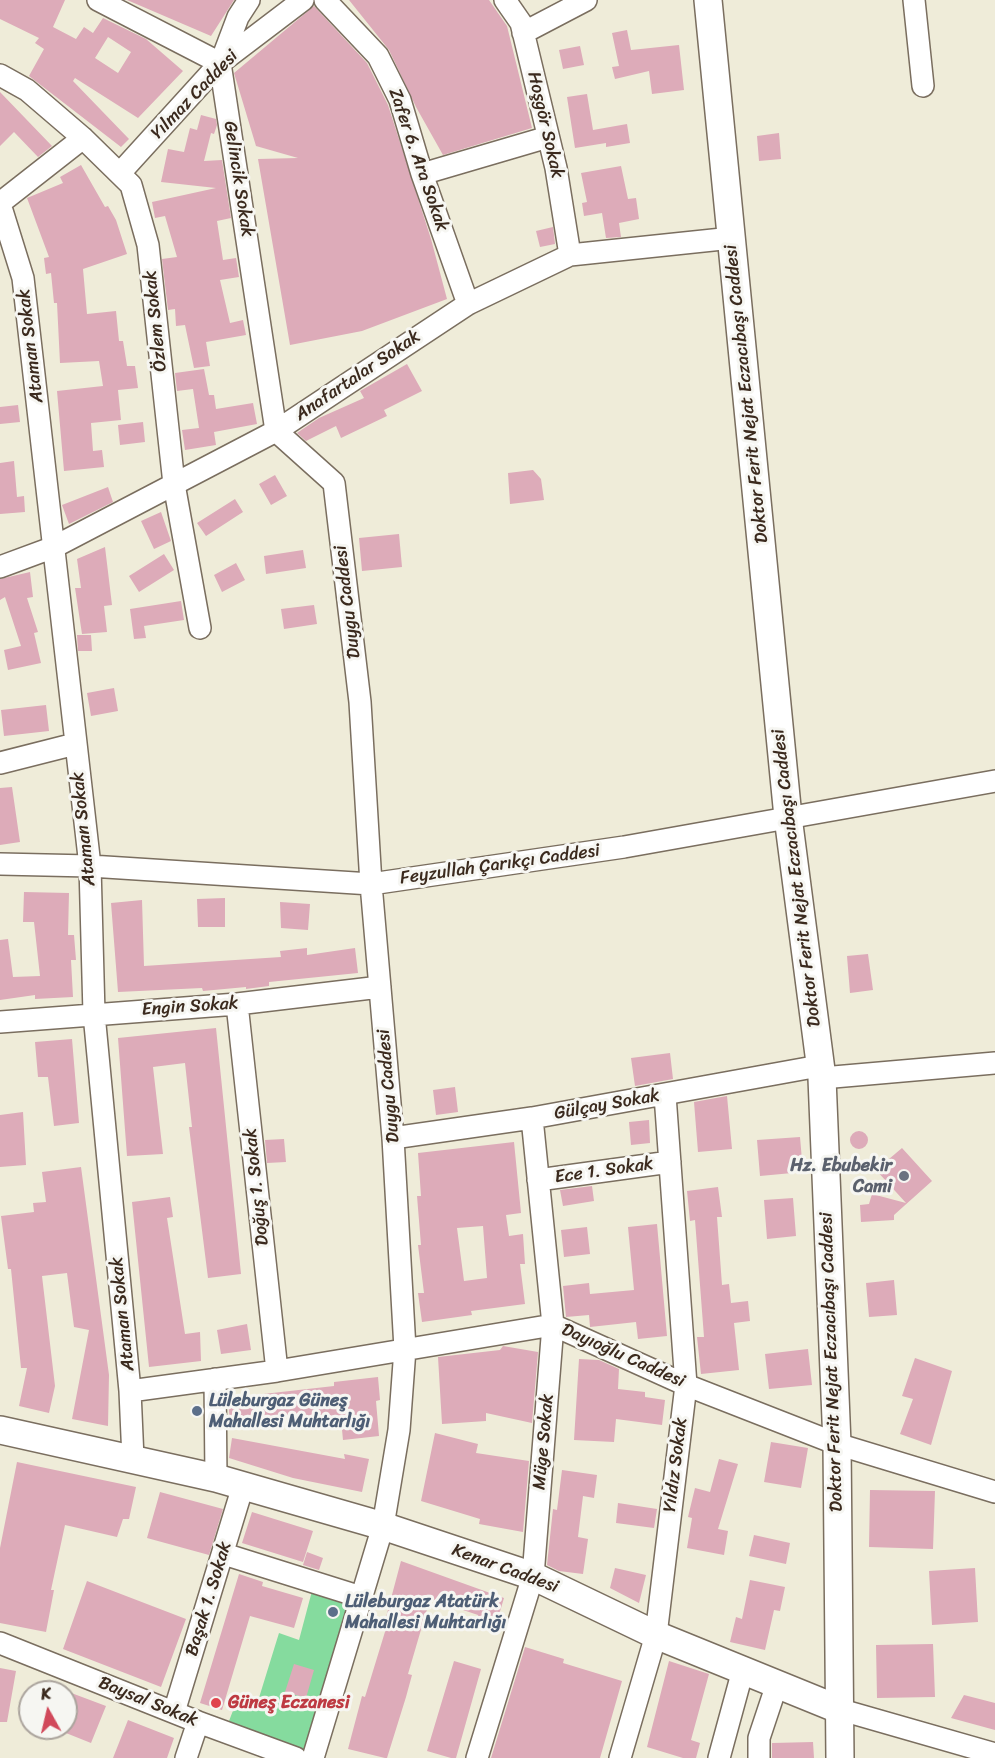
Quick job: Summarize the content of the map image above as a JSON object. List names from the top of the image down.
{
  "streets": {
    "main road": ["Doktor Ferit Nejat Eczacıbaşı Caddesi", "Kenar Caddesi"],
    "street": [
      "Yılmaz Caddesi",
      "Hoşgör Sokak",
      "Zafer 6. Ara Sokak",
      "Gelincik Sokak",
      "Özlem Sokak",
      "Ataman Sokak",
      "Anafartalar Sokak",
      "Duygu Caddesi",
      "Feyzullah Çarıkçı Caddesi",
      "Engin Sokak",
      "Gülçay Sokak",
      "Ece 1. Sokak",
      "Doğuş 1. Sokak",
      "Dayıoğlu Caddesi",
      "Müge Sokak",
      "Yıldız Sokak",
      "Başak 1. Sokak",
      "Baysal Sokak"
    ]
  },
  "crossings": [
    ["Yılmaz Caddesi", "Gelincik Sokak"],
    ["Yılmaz Caddesi", "Özlem Sokak"],
    ["Hoşgör Sokak", "Anafartalar Sokak"],
    ["Zafer 6. Ara Sokak", "Anafartalar Sokak"],
    ["Gelincik Sokak", "Anafartalar Sokak"],
    ["Gelincik Sokak", "Duygu Caddesi"],
    ["Özlem Sokak", "Anafartalar Sokak"],
    ["Ataman Sokak", "Anafartalar Sokak"],
    ["Ataman Sokak", "Feyzullah Çarıkçı Caddesi"],
    ["Ataman Sokak", "Engin Sokak"],
    ["Ataman Sokak", "Dayıoğlu Caddesi"],
    ["Ataman Sokak", "Kenar Caddesi"],
    ["Anafartalar Sokak", "Doktor Ferit Nejat Eczacıbaşı Caddesi"],
    ["Anafartalar Sokak", "Duygu Caddesi"],
    ["Doktor Ferit Nejat Eczacıbaşı Caddesi", "Feyzullah Çarıkçı Caddesi"],
    ["Doktor Ferit Nejat Eczacıbaşı Caddesi", "Gülçay Sokak"],
    ["Doktor Ferit Nejat Eczacıbaşı Caddesi", "Dayıoğlu Caddesi"],
    ["Doktor Ferit Nejat Eczacıbaşı Caddesi", "Kenar Caddesi"],
    ["Duygu Caddesi", "Feyzullah Çarıkçı Caddesi"],
    ["Duygu Caddesi", "Engin Sokak"],
    ["Duygu Caddesi", "Gülçay Sokak"],
    ["Duygu Caddesi", "Dayıoğlu Caddesi"],
    ["Duygu Caddesi", "Kenar Caddesi"],
    ["Engin Sokak", "Doğuş 1. Sokak"],
    ["Gülçay Sokak", "Müge Sokak"],
    ["Gülçay Sokak", "Yıldız Sokak"],
    ["Ece 1. Sokak", "Müge Sokak"],
    ["Ece 1. Sokak", "Yıldız Sokak"],
    ["Doğuş 1. Sokak", "Dayıoğlu Caddesi"],
    ["Dayıoğlu Caddesi", "Müge Sokak"],
    ["Dayıoğlu Caddesi", "Yıldız Sokak"],
    ["Müge Sokak", "Kenar Caddesi"],
    ["Yıldız Sokak", "Kenar Caddesi"],
    ["Kenar Caddesi", "Başak 1. Sokak"],
    ["Başak 1. Sokak", "Baysal Sokak"]
  ],
  "places": [
    "Hz. Ebubekir Cami",
    "Lüleburgaz Güneş Mahallesi Muhtarlığı",
    "Lüleburgaz Atatürk Mahallesi Muhtarlığı",
    "Güneş Eczanesi"
  ],
  "north": "top"
}
